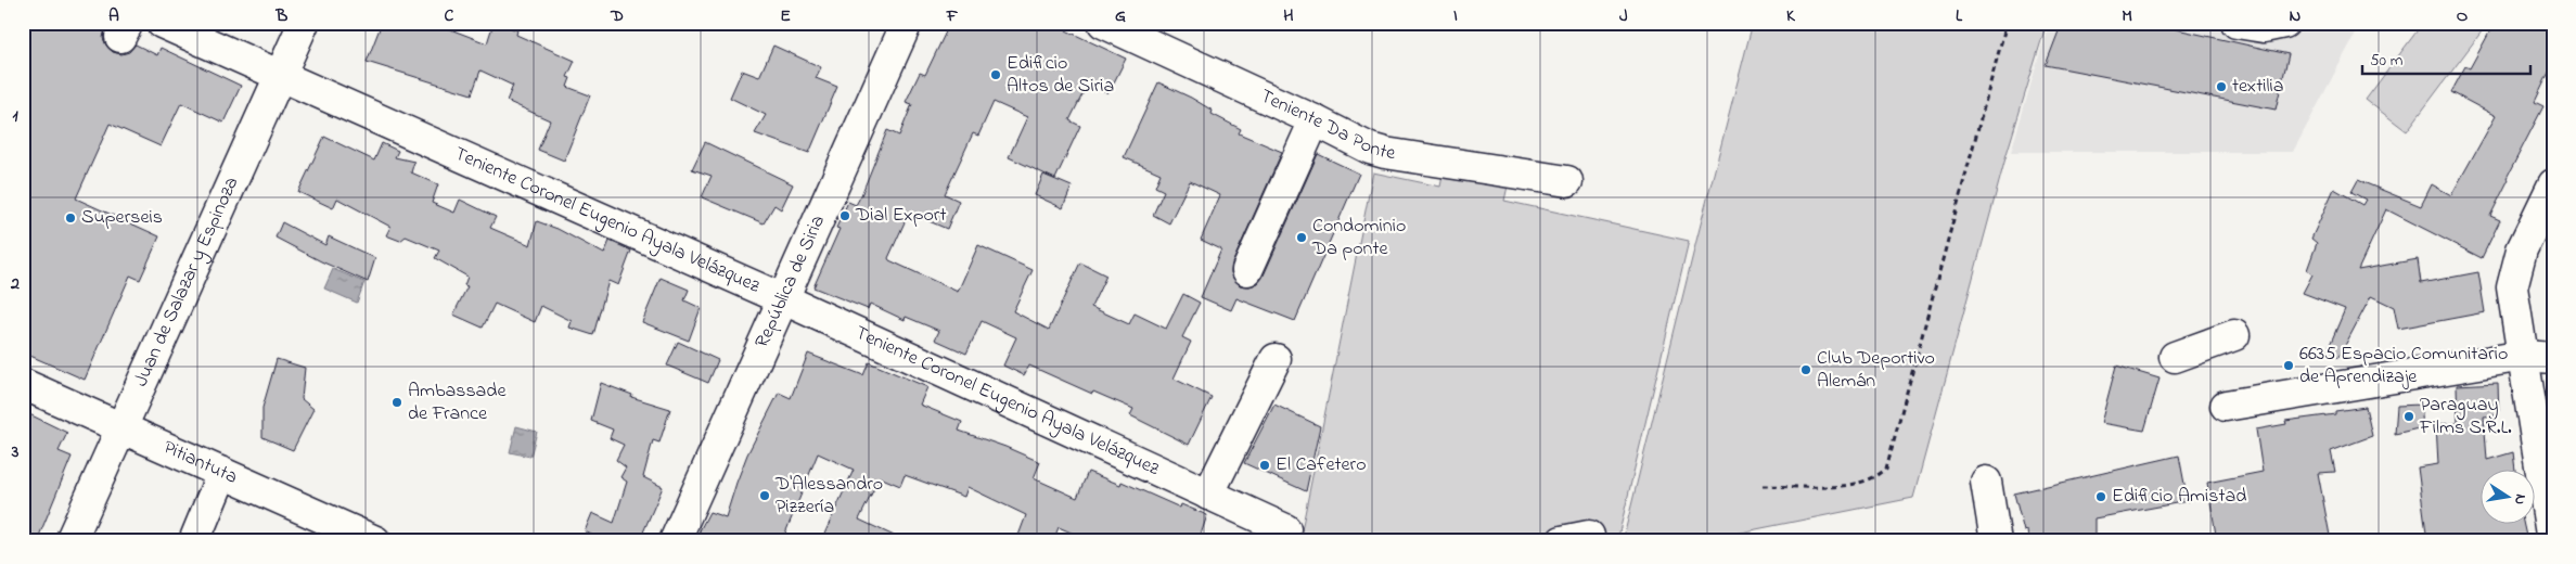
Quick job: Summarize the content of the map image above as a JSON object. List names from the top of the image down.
{
  "streets": {
    "street": [
      "Teniente Da Ponte",
      "Teniente Coronel Eugenio Ayala Velázquez",
      "Juan de Salazar y Espinoza",
      "República de Siria",
      "Pitiantuta"
    ]
  },
  "crossings": [
    ["Teniente Coronel Eugenio Ayala Velázquez", "Juan de Salazar y Espinoza"],
    ["Teniente Coronel Eugenio Ayala Velázquez", "República de Siria"],
    ["Juan de Salazar y Espinoza", "Pitiantuta"]
  ],
  "places": [
    "Edificio Altos de Siria",
    "textilia",
    "Dial Export",
    "Superseis",
    "Condominio Da ponte",
    "6635 Espacio Comunitario de Aprendizaje",
    "Club Deportivo Alemán",
    "Ambassade de France",
    "Paraguay Films S.R.L.",
    "El Cafetero",
    "D'Alessandro Pizzería",
    "Edificio Amistad"
  ],
  "scale_bar": "50 m",
  "north": "right",
  "grid": {
    "columns": [
      "A",
      "B",
      "C",
      "D",
      "E",
      "F",
      "G",
      "H",
      "I",
      "J",
      "K",
      "L",
      "M",
      "N",
      "O"
    ],
    "rows": ["1", "2", "3"]
  }
}
